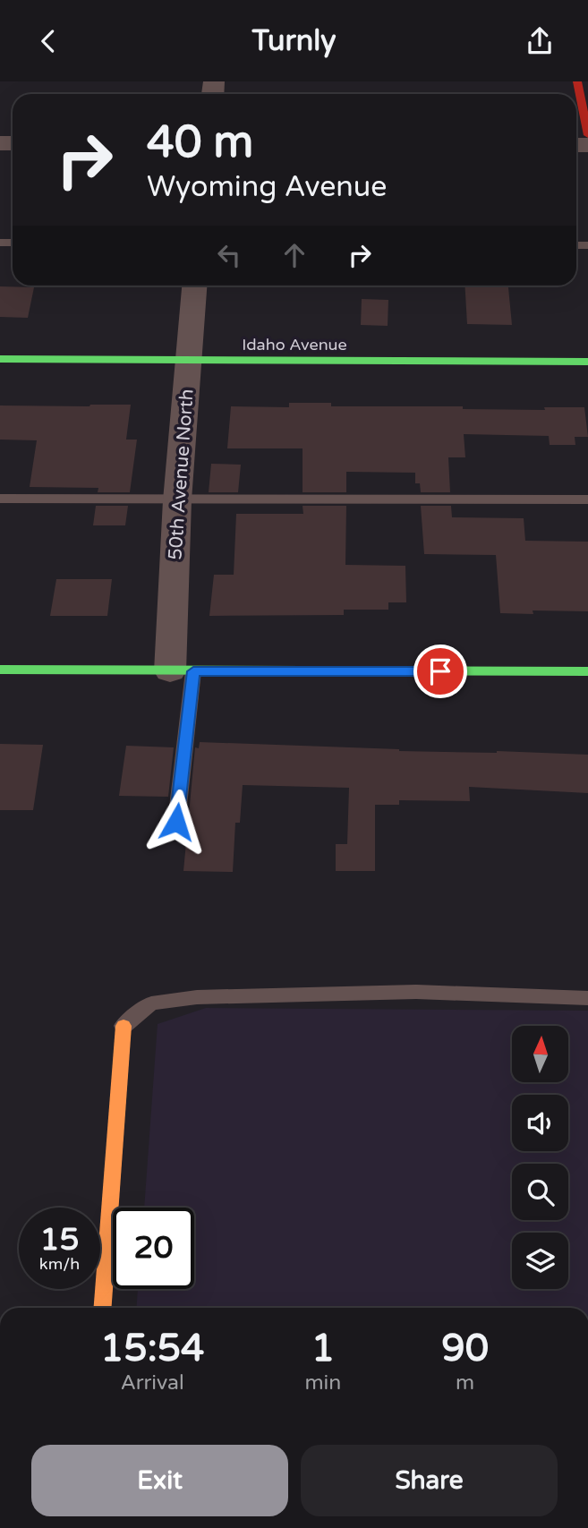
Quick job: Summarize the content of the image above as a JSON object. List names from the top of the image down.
{
  "streets": {
    "street": ["Idaho Avenue", "50th Avenue North"]
  },
  "crossings": [
    ["Idaho Avenue", "50th Avenue North"]
  ],
  "north": "top",
  "page": {
    "header": "Turnly",
    "turn": ["40 m", "Wyoming Avenue"],
    "speed": "15 km/h",
    "limit": "20",
    "eta": [
      "15:54",
      "Arrival",
      "1",
      "min",
      "90",
      "m"
    ],
    "buttons": ["Exit", "Share"]
  }
}
